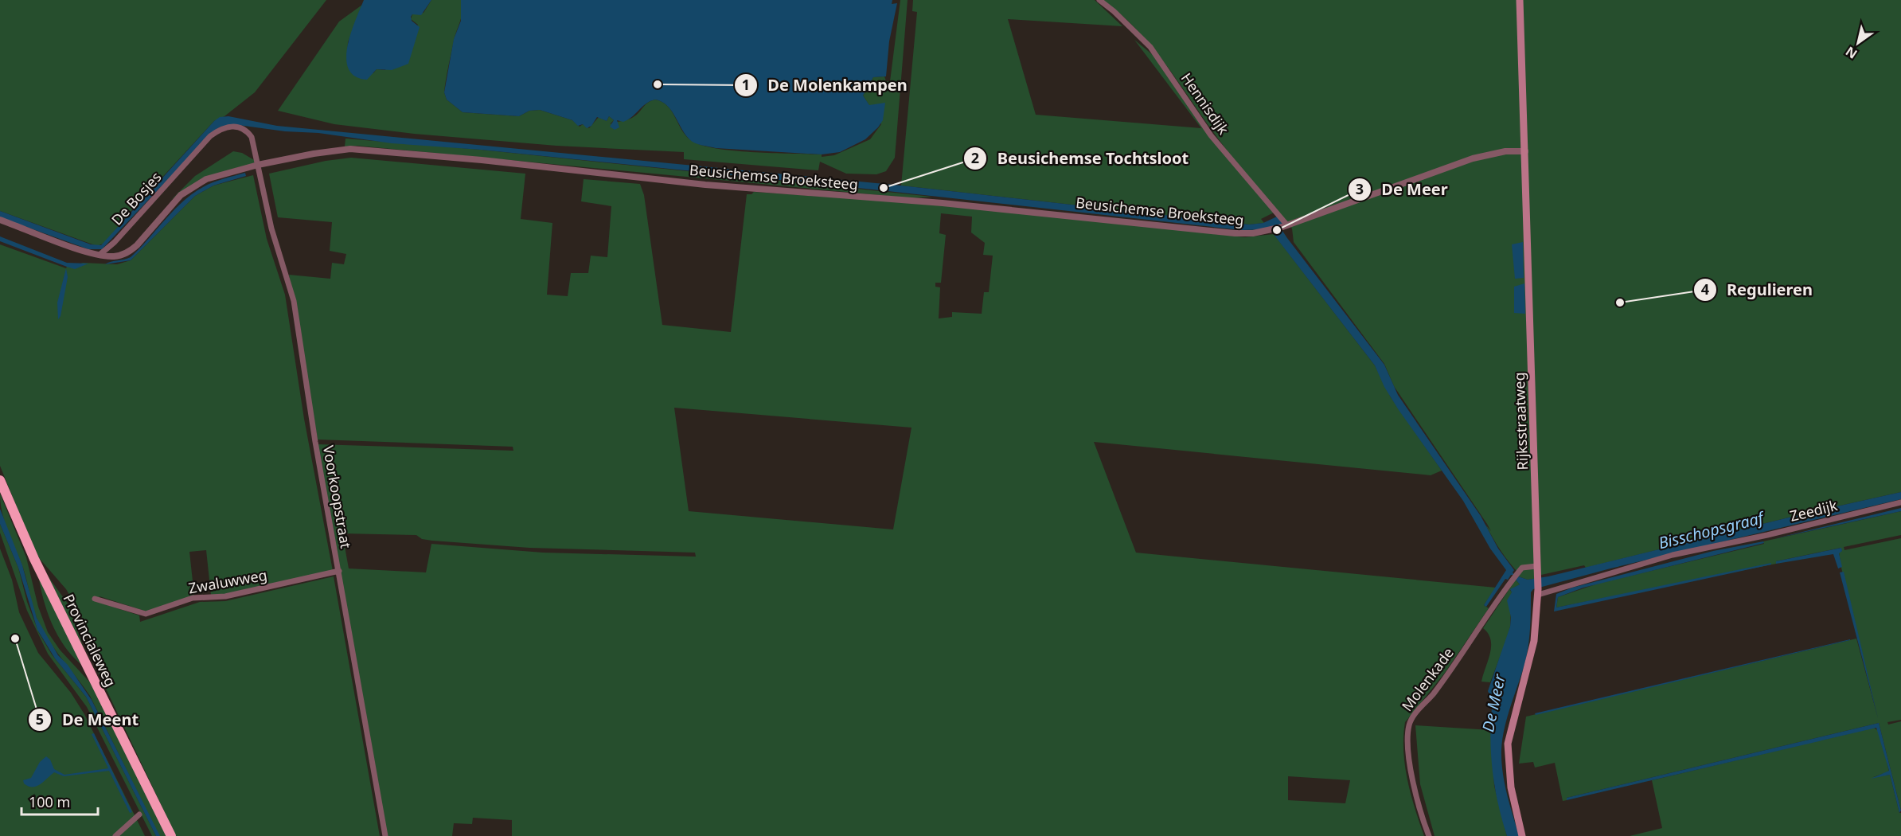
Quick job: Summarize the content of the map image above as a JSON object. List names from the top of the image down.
{
  "streets": {
    "highway": ["Provincialeweg"],
    "main road": ["Rijksstraatweg"],
    "street": [
      "Hennisdijk",
      "Beusichemse Broeksteeg",
      "De Bosjes",
      "Voorkoopstraat",
      "Zeedijk",
      "Zwaluwweg",
      "Molenkade"
    ]
  },
  "crossings": [
    ["Hennisdijk", "Beusichemse Broeksteeg"],
    ["Beusichemse Broeksteeg", "De Bosjes"],
    ["Beusichemse Broeksteeg", "Rijksstraatweg"],
    ["Beusichemse Broeksteeg", "Voorkoopstraat"],
    ["De Bosjes", "Voorkoopstraat"],
    ["Rijksstraatweg", "Zeedijk"],
    ["Rijksstraatweg", "Molenkade"],
    ["Voorkoopstraat", "Zwaluwweg"]
  ],
  "water": ["Bisschopsgraaf", "De Meer"],
  "places": [
    "De Molenkampen",
    "Beusichemse Tochtsloot",
    "De Meer",
    "Regulieren",
    "De Meent"
  ],
  "scale_bar": "100 m",
  "north": "bottom left"
}
